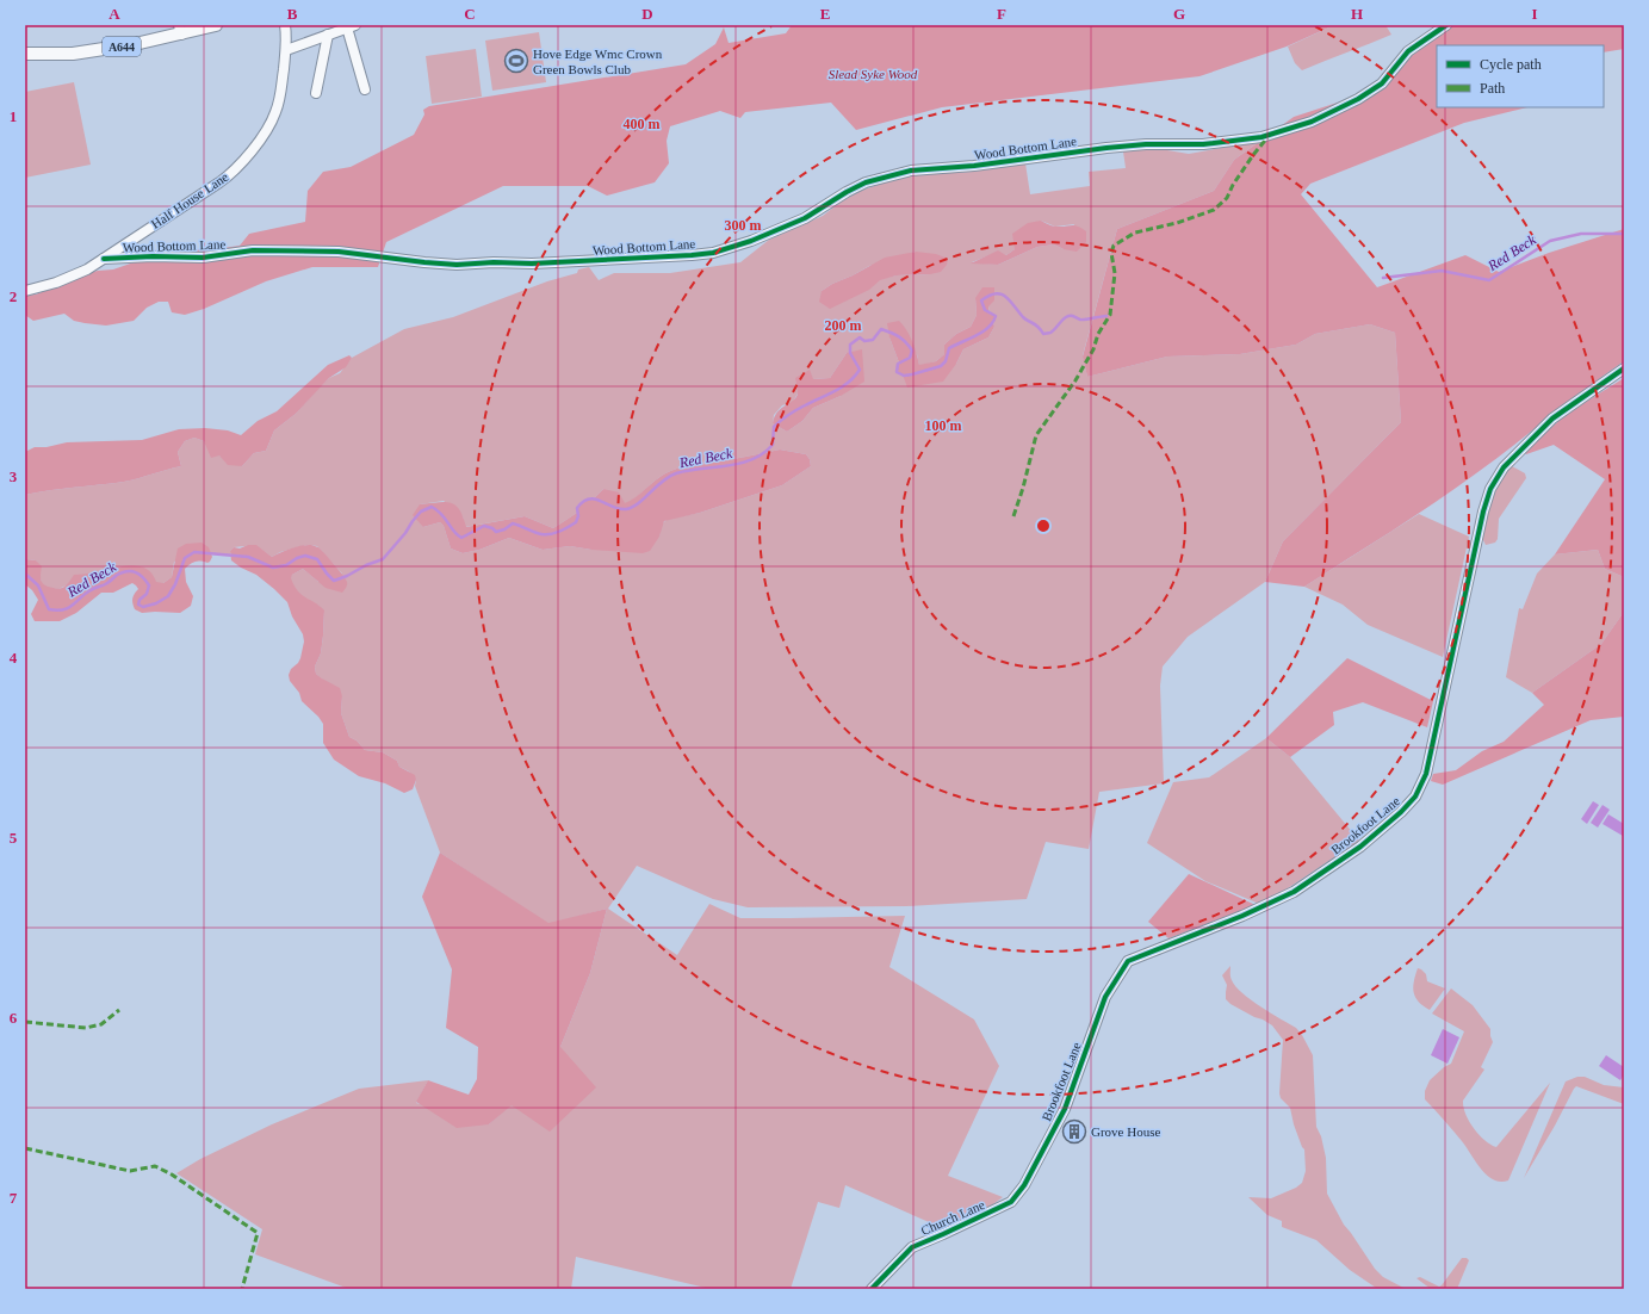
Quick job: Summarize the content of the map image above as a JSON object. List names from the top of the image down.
{
  "streets": {
    "main road": ["A644"],
    "street": [
      "Wood Bottom Lane",
      "Half House Lane",
      "Brookfoot Lane",
      "Church Lane"
    ]
  },
  "crossings": [
    ["Wood Bottom Lane", "Half House Lane"],
    ["Brookfoot Lane", "Church Lane"]
  ],
  "water": ["Red Beck"],
  "parks": ["Slead Syke Wood"],
  "places": {
    "sports": ["Hove Edge Wmc Crown Green Bowls Club"],
    "building": ["Grove House"]
  },
  "legend": ["Cycle path", "Path"],
  "grid": {
    "columns": [
      "A",
      "B",
      "C",
      "D",
      "E",
      "F",
      "G",
      "H",
      "I"
    ],
    "rows": [
      "1",
      "2",
      "3",
      "4",
      "5",
      "6",
      "7"
    ]
  },
  "rings": [
    "400 m",
    "300 m",
    "200 m",
    "100 m"
  ]
}
